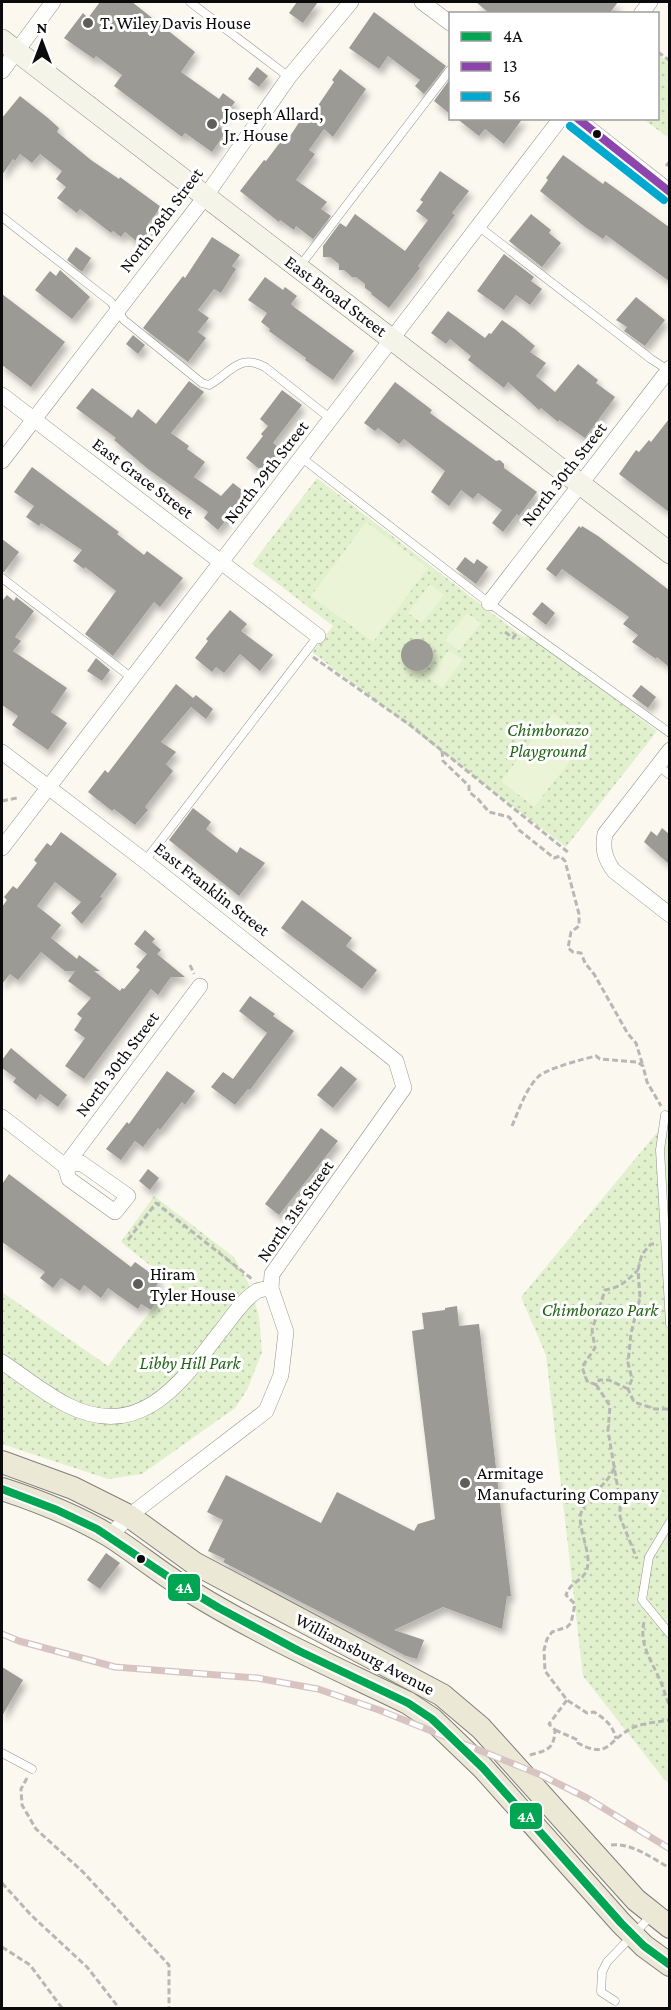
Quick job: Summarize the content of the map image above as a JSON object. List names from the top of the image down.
{
  "streets": {
    "main road": ["East Broad Street", "Williamsburg Avenue"],
    "street": [
      "North 28th Street",
      "North 29th Street",
      "North 30th Street",
      "East Grace Street",
      "East Franklin Street",
      "North 31st Street"
    ]
  },
  "crossings": [
    ["North 28th Street", "East Broad Street"],
    ["North 28th Street", "East Grace Street"],
    ["East Broad Street", "North 29th Street"],
    ["East Broad Street", "North 30th Street"],
    ["North 29th Street", "East Grace Street"],
    ["North 29th Street", "East Franklin Street"],
    ["East Franklin Street", "North 31st Street"],
    ["North 31st Street", "Williamsburg Avenue"]
  ],
  "parks": ["Chimborazo Playground", "Chimborazo Park", "Libby Hill Park"],
  "places": [
    "T. Wiley Davis House",
    "Joseph Allard, Jr. House",
    "Hiram Tyler House",
    "Armitage Manufacturing Company"
  ],
  "lines": ["transit line 13", "transit line 56", "transit line 4A"],
  "legend": ["4A", "13", "56"],
  "north": "top"
}
